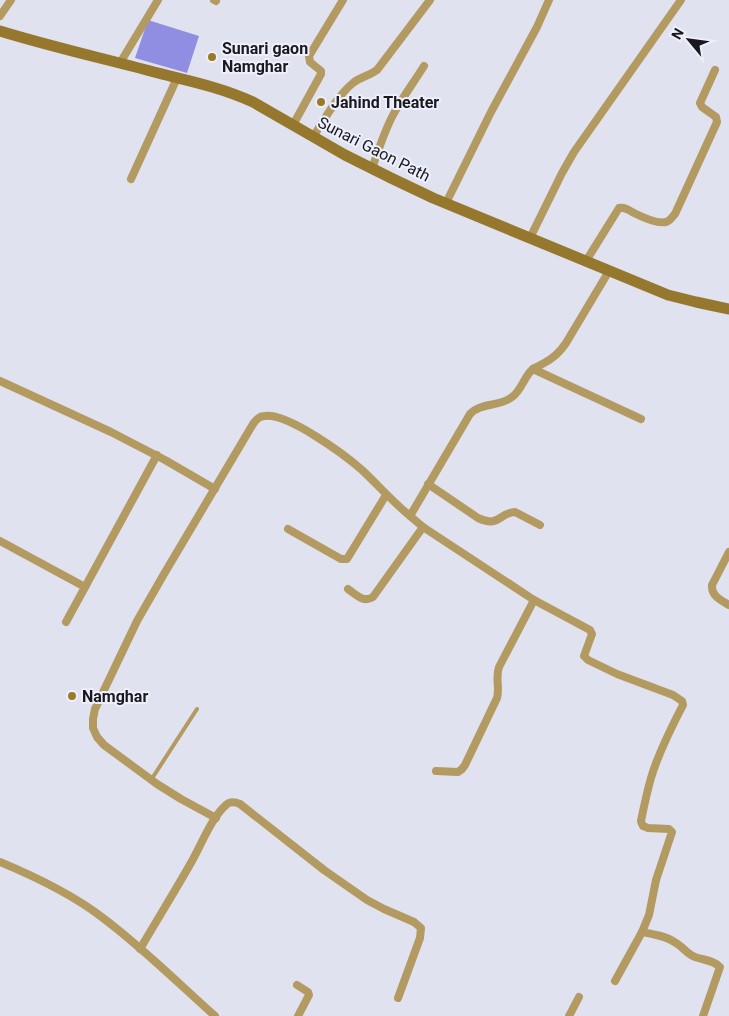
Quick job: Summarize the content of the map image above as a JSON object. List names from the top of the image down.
{
  "streets": {
    "street": ["Sunari Gaon Path"]
  },
  "places": ["Sunari gaon Namghar", "Jahind Theater", "Namghar"],
  "north": "top left"
}
